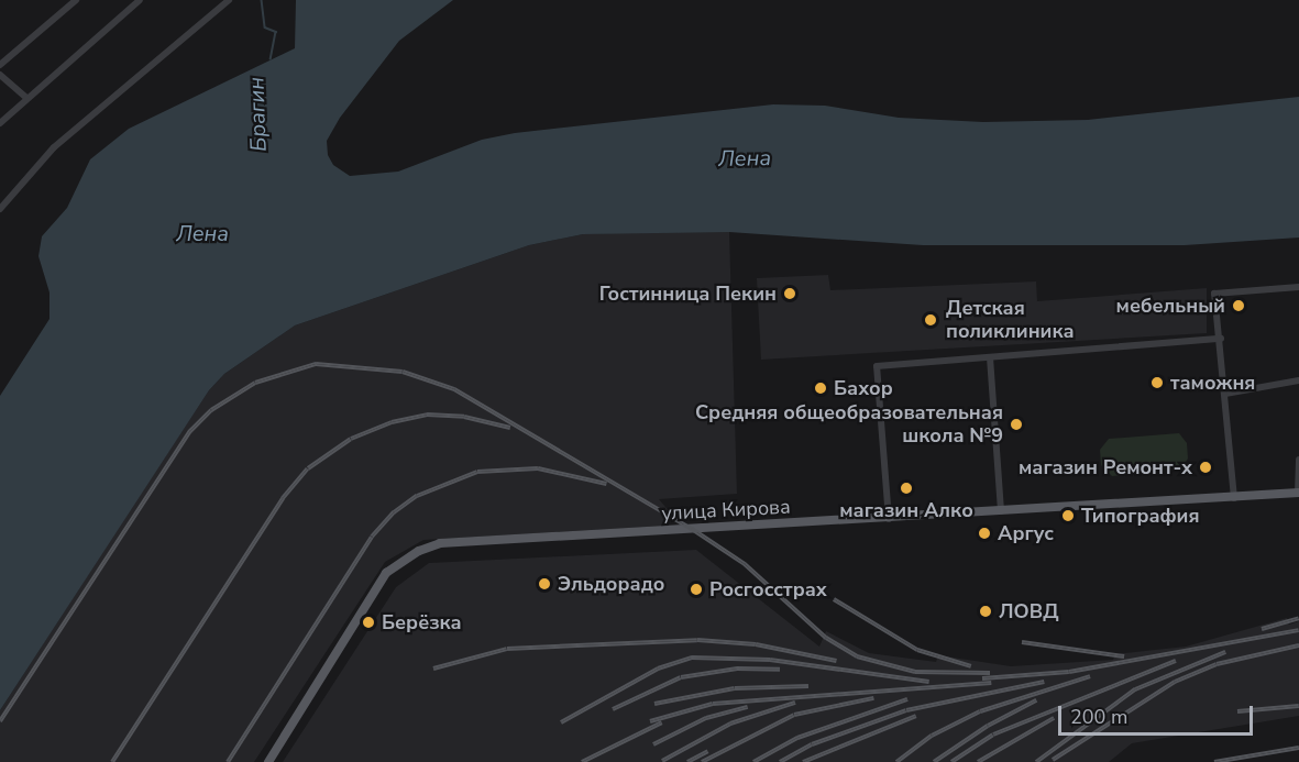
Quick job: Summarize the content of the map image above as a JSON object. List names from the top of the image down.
{
  "streets": {
    "main road": ["улица Кирова"]
  },
  "water": ["Брагин", "Лена"],
  "places": [
    "Гостинница Пекин",
    "мебельный",
    "Детская поликлиника",
    "таможня",
    "Бахор",
    "Средняя общеобразовательная школа №9",
    "магазин Ремонт-х",
    "магазин Алко",
    "Типография",
    "Аргус",
    "Эльдорадо",
    "Росгосстрах",
    "ЛОВД",
    "Берёзка"
  ],
  "scale_bar": "200 m"
}
